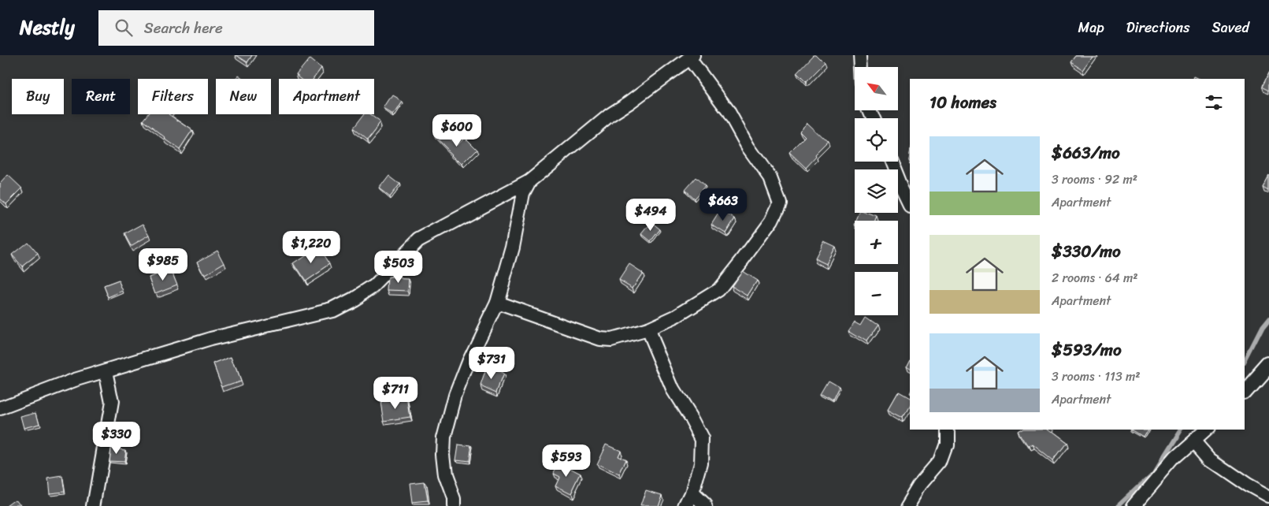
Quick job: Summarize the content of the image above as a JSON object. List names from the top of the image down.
{
  "north": "top left",
  "page": {
    "header": "Nestly",
    "search": "Search here",
    "nav": ["Map", "Directions", "Saved"],
    "map_buttons": ["+", "−"],
    "chip": [
      "Buy",
      "Rent",
      "Filters",
      "New",
      "Apartment"
    ],
    "heading": "10 homes",
    "price": [
      "$600",
      "$663",
      "$494",
      "$1,220",
      "$985",
      "$503",
      "$731",
      "$711",
      "$330",
      "$593"
    ],
    "list": [
      {
        "name": "$663/mo",
        "note": "3 rooms · 92 m² · Apartment"
      },
      {
        "name": "$330/mo",
        "note": "2 rooms · 64 m² · Apartment"
      },
      {
        "name": "$593/mo",
        "note": "3 rooms · 113 m² · Apartment"
      }
    ]
  }
}
